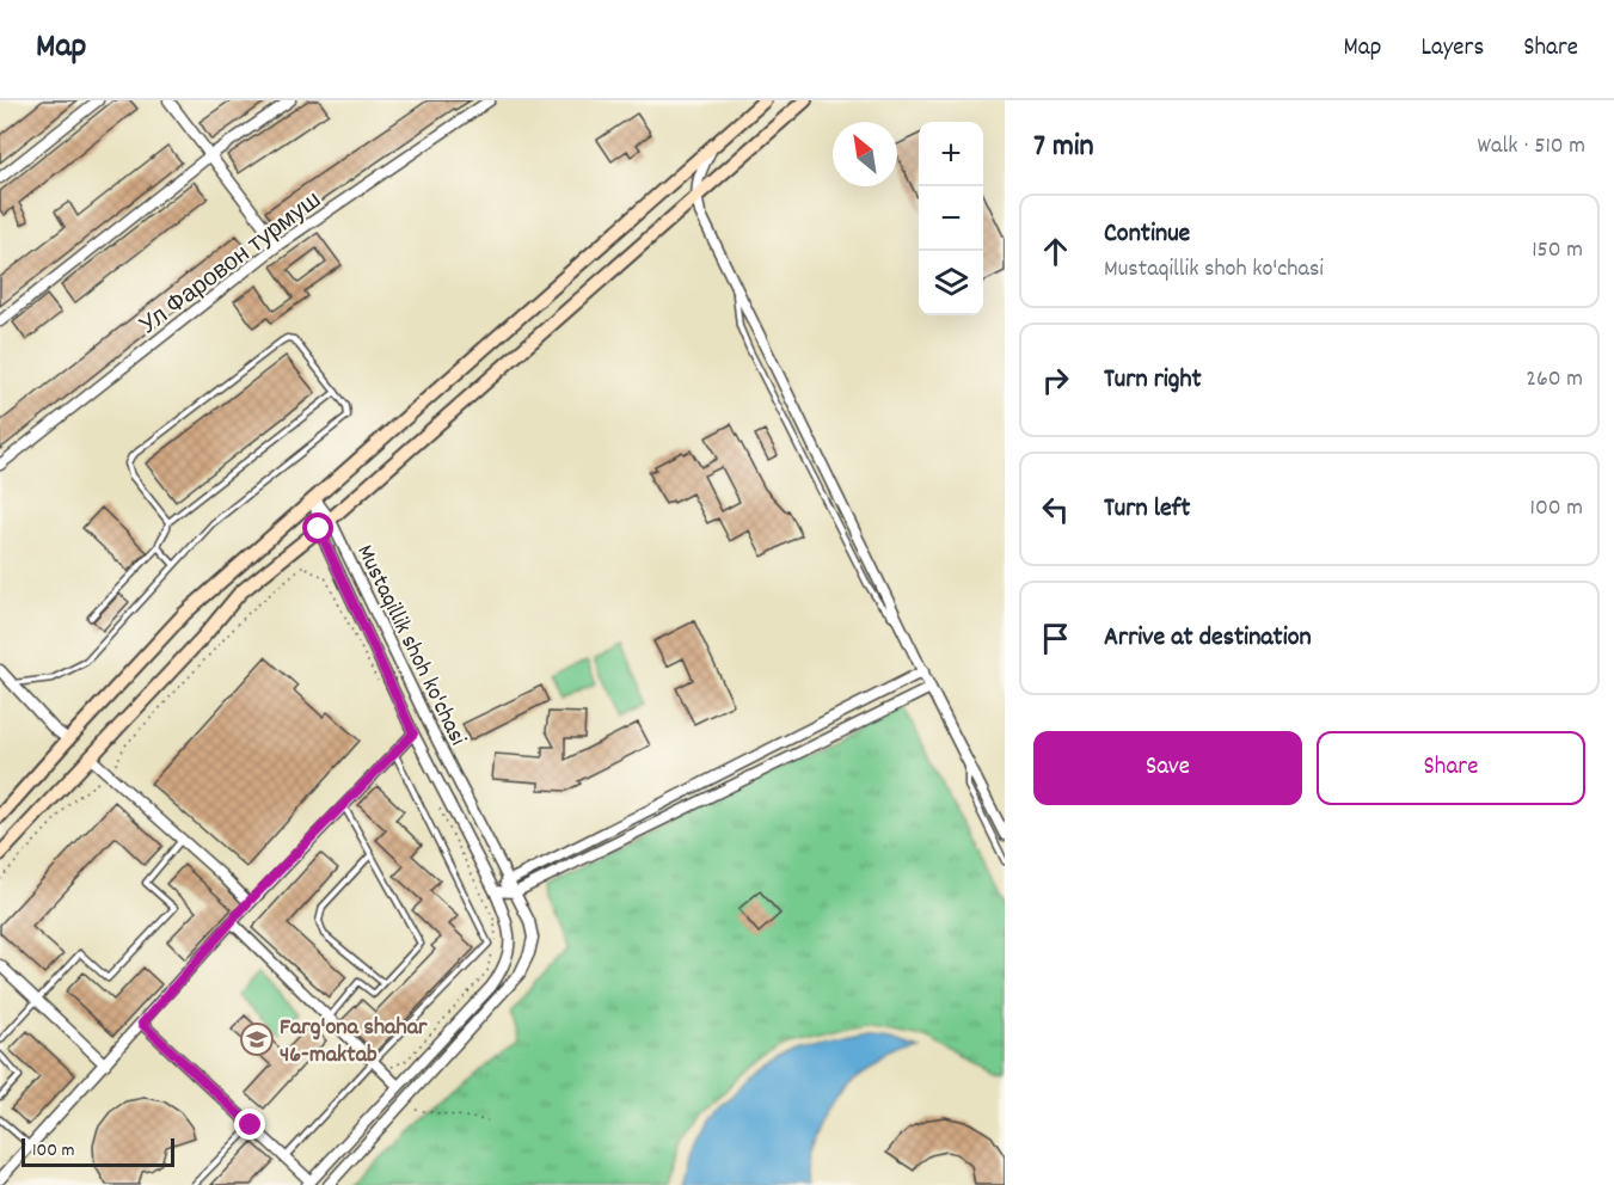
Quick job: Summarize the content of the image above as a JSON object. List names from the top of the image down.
{
  "streets": {
    "street": ["Ул Фаровон турмуш", "Mustaqillik shoh ko'chasi"]
  },
  "places": {
    "school or university": ["Farg'ona shahar 46-maktab"]
  },
  "scale_bar": "100 m",
  "north": "top left",
  "page": {
    "header": "Map",
    "nav": ["Map", "Layers", "Share"],
    "heading": ["7 min", "Walk · 510 m"],
    "map_buttons": ["+", "−"],
    "list": [
      ["Continue", "Mustaqillik shoh ko'chasi", "150 m"],
      ["Turn right", "260 m"],
      ["Turn left", "100 m"],
      "Arrive at destination"
    ],
    "buttons": ["Save", "Share"],
    "scale": "100 m"
  }
}
